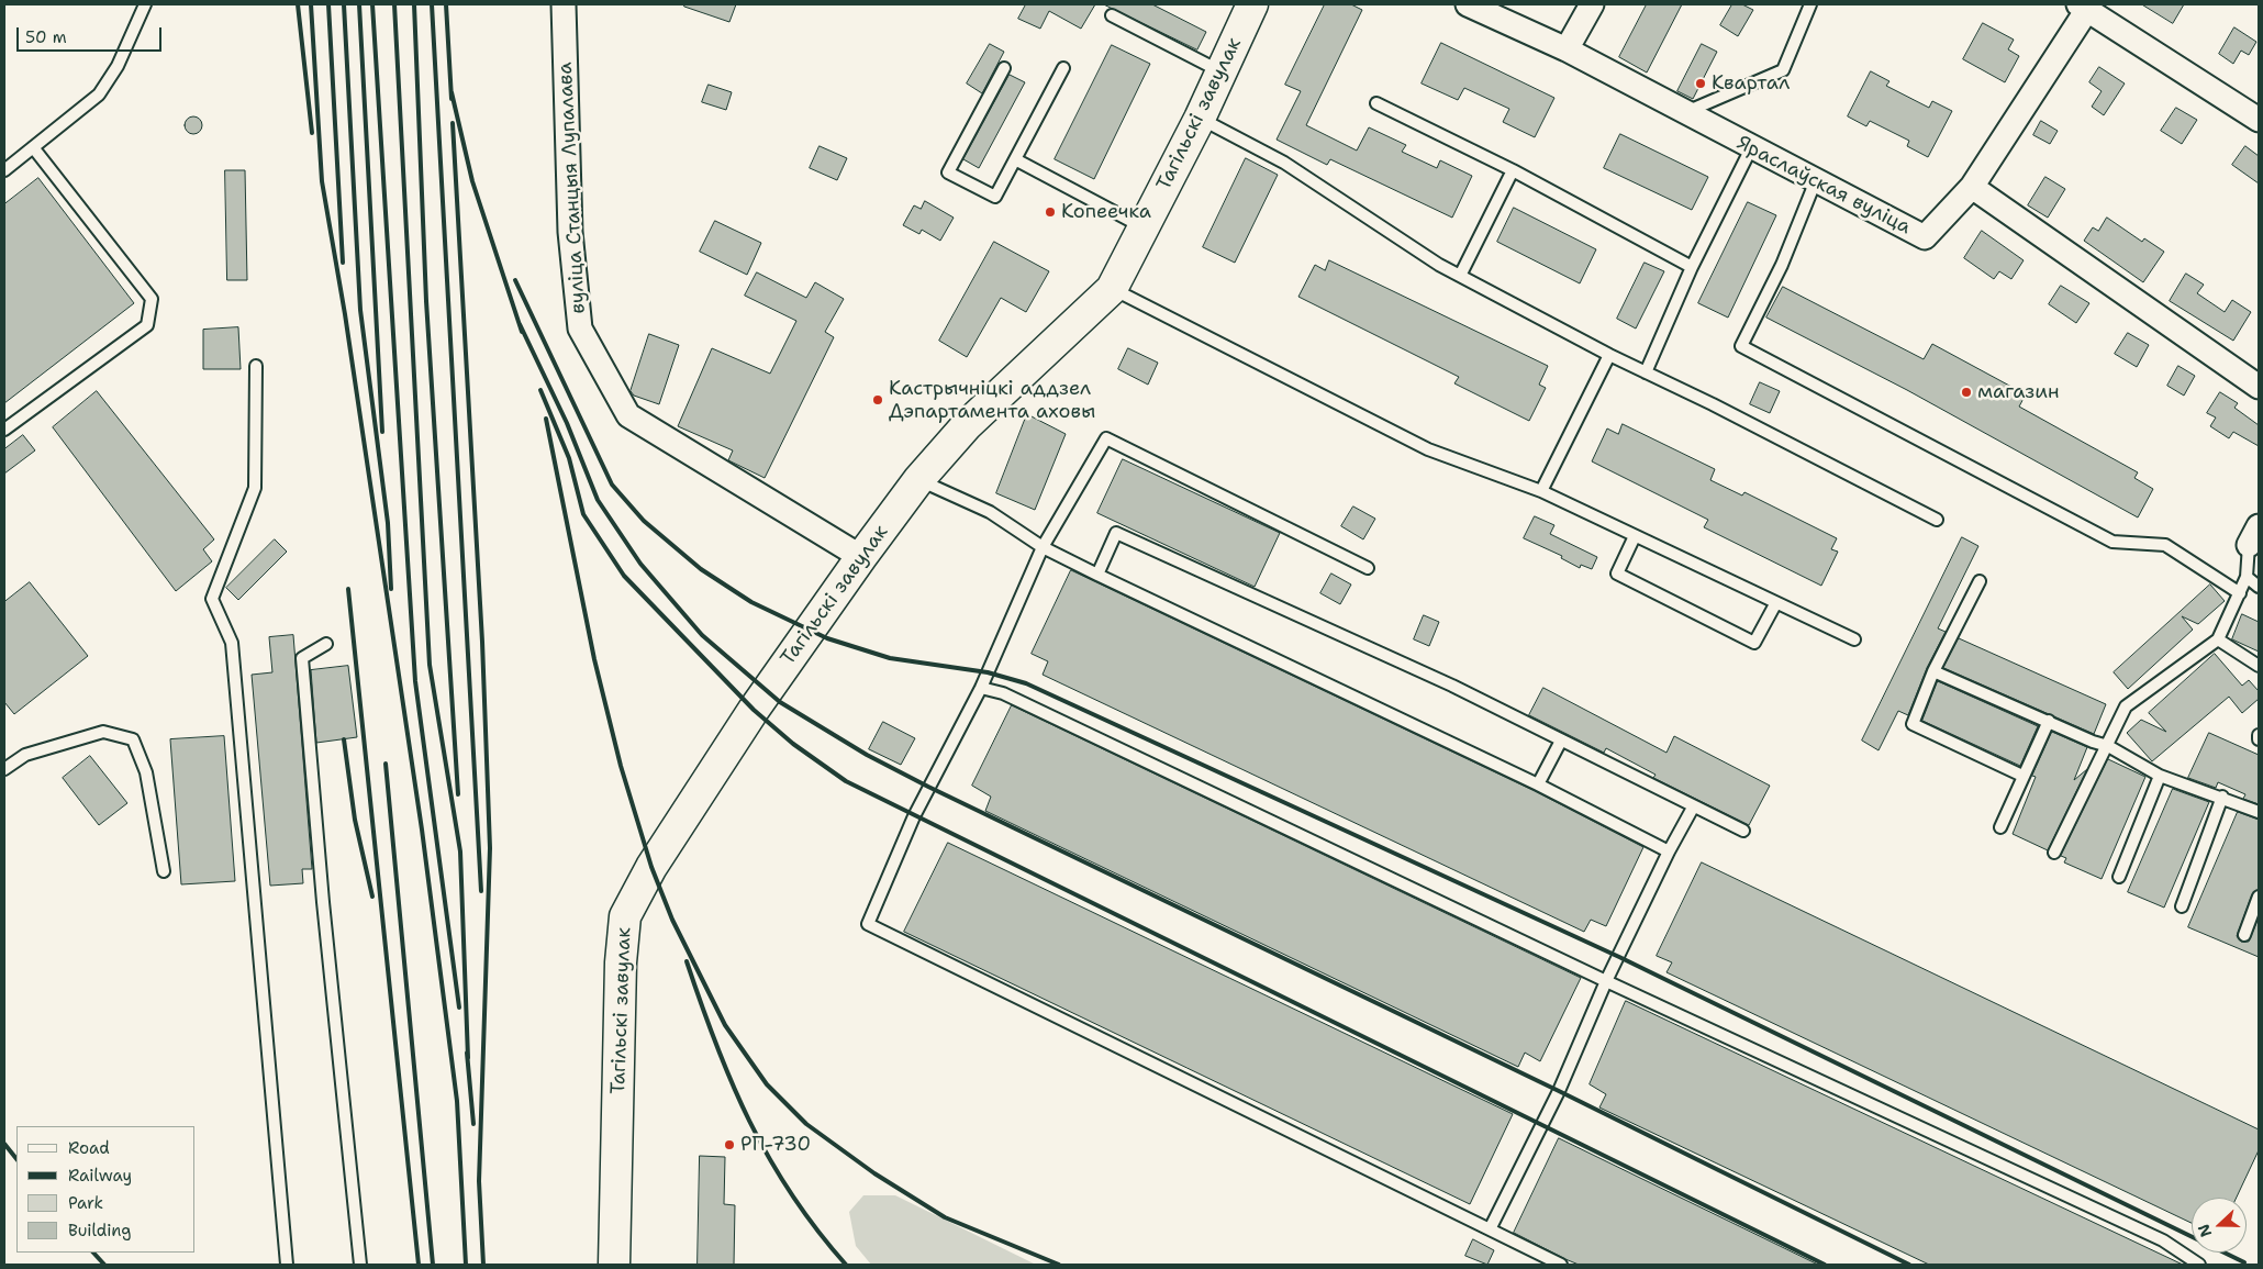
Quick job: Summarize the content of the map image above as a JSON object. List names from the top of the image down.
{
  "streets": {
    "main road": ["Тагільскі завулак"],
    "street": ["Яраслаўская вуліца", "вуліца Станцыя Лупалава"]
  },
  "crossings": [
    ["Тагільскі завулак", "вуліца Станцыя Лупалава"]
  ],
  "places": [
    "Квартал",
    "Копеечка",
    "магазин",
    "Кастрычніцкі аддзел Дэпартамента аховы",
    "РП-730"
  ],
  "legend": [
    "Road",
    "Railway",
    "Park",
    "Building"
  ],
  "scale_bar": "50 m",
  "north": "left"
}
